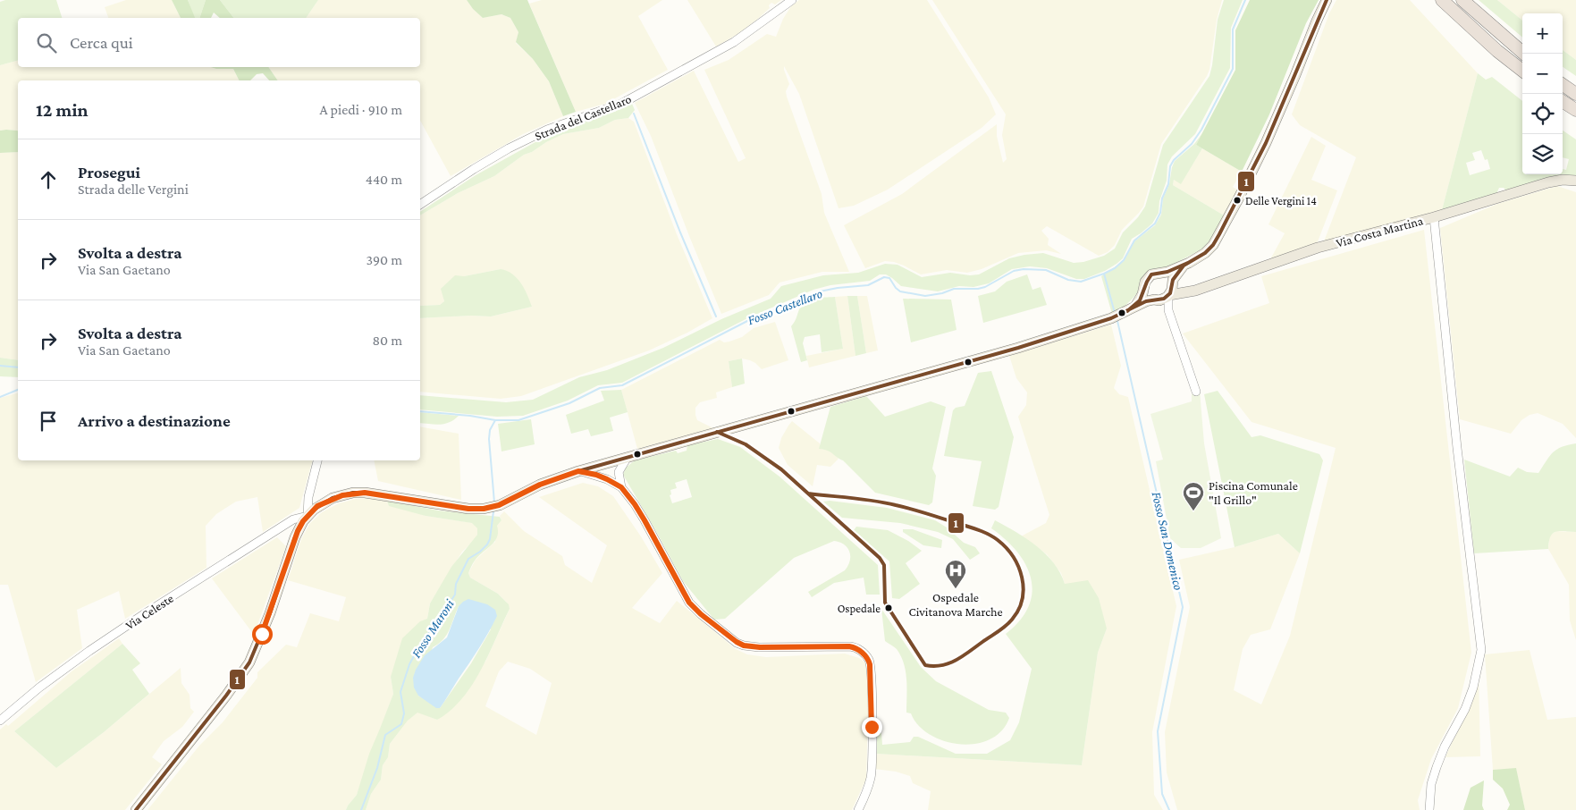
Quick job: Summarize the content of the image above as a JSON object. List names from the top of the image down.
{
  "streets": {
    "main road": ["Via Costa Martina"],
    "street": ["Strada del Castellaro", "Via Celeste"]
  },
  "water": ["Fosso Castellaro", "Fosso San Domenico", "Fosso Maroni"],
  "places": {
    "other": ["Delle Vergini 14", "Ospedale"],
    "sports": ["Piscina Comunale \"Il Grillo\""],
    "hospital": ["Ospedale Civitanova Marche"]
  },
  "lines": ["transit line 1"],
  "page": {
    "map_buttons": ["+", "−"],
    "search": "Cerca qui",
    "heading": ["12 min", "A piedi · 910 m"],
    "list": [
      ["Prosegui", "Strada delle Vergini", "440 m"],
      ["Svolta a destra", "Via San Gaetano", "390 m"],
      ["Svolta a destra", "Via San Gaetano", "80 m"],
      "Arrivo a destinazione"
    ]
  }
}
